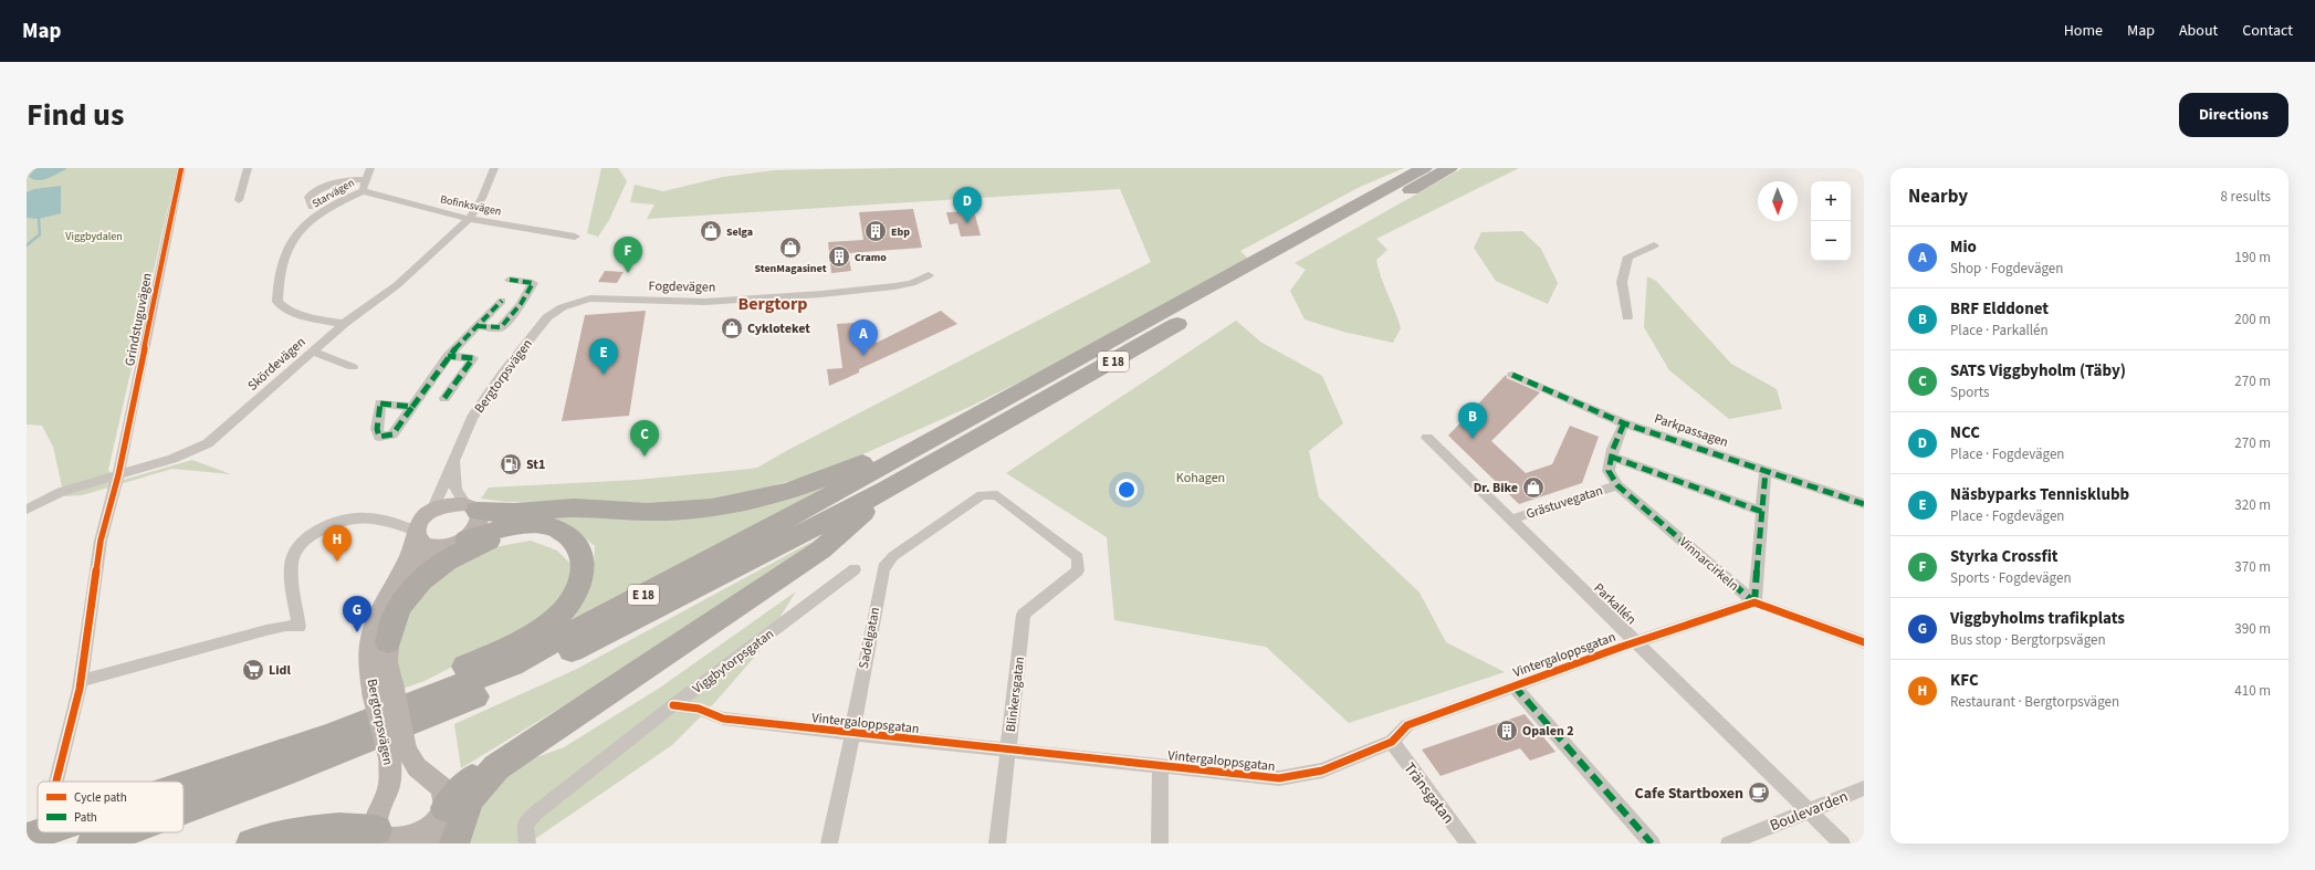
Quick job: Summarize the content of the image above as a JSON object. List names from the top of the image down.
{
  "streets": {
    "highway": ["E 18"],
    "main road": ["Bergtorpsvägen"],
    "street": [
      "Starvägen",
      "Bofinksvägen",
      "Fogdevägen",
      "Grindstuguvägen",
      "Skördevägen",
      "Parkpassagen",
      "Grästuvegatan",
      "Vinnarcirkeln",
      "Parkallén",
      "Sadelgatan",
      "Vintergaloppsgatan",
      "Viggbytorpsgatan",
      "Blinkersgatan",
      "Tränsgatan",
      "Boulevarden"
    ]
  },
  "crossings": [
    ["Starvägen", "Bofinksvägen"],
    ["Starvägen", "Skördevägen"],
    ["Bofinksvägen", "Skördevägen"],
    ["Fogdevägen", "Bergtorpsvägen"],
    ["Grindstuguvägen", "Skördevägen"],
    ["Parkpassagen", "Vinnarcirkeln"],
    ["Grästuvegatan", "Vinnarcirkeln"],
    ["Grästuvegatan", "Parkallén"],
    ["Vinnarcirkeln", "Vintergaloppsgatan"],
    ["Parkallén", "Vintergaloppsgatan"],
    ["Parkallén", "Boulevarden"],
    ["Sadelgatan", "Vintergaloppsgatan"],
    ["Sadelgatan", "Blinkersgatan"],
    ["Vintergaloppsgatan", "Viggbytorpsgatan"],
    ["Vintergaloppsgatan", "Blinkersgatan"],
    ["Vintergaloppsgatan", "Tränsgatan"]
  ],
  "districts": ["Bergtorp"],
  "parks": ["Viggbydalen", "Kohagen"],
  "places": {
    "shop": [
      "Selga",
      "StenMagasinet",
      "Cykloteket",
      "Dr. Bike"
    ],
    "building": ["Ebp", "Cramo", "Opalen 2"],
    "fuel station": ["St1"],
    "supermarket": ["Lidl"],
    "cafe": ["Cafe Startboxen"]
  },
  "legend": ["Cycle path", "Path"],
  "north": "bottom",
  "page": {
    "header": "Map",
    "nav": [
      "Home",
      "Map",
      "About",
      "Contact"
    ],
    "title": "Find us",
    "buttons": "Directions",
    "heading": ["Nearby", "8 results"],
    "map_buttons": ["+", "−"],
    "pins": [
      "D",
      "F",
      "A",
      "E",
      "B",
      "C",
      "H",
      "G"
    ],
    "list": [
      {
        "mark": "A",
        "name": "Mio",
        "note": "Shop · Fogdevägen",
        "value": "190 m"
      },
      {
        "mark": "B",
        "name": "BRF Elddonet",
        "note": "Place · Parkallén",
        "value": "200 m"
      },
      {
        "mark": "C",
        "name": "SATS Viggbyholm (Täby)",
        "note": "Sports",
        "value": "270 m"
      },
      {
        "mark": "D",
        "name": "NCC",
        "note": "Place · Fogdevägen",
        "value": "270 m"
      },
      {
        "mark": "E",
        "name": "Näsbyparks Tennisklubb",
        "note": "Place · Fogdevägen",
        "value": "320 m"
      },
      {
        "mark": "F",
        "name": "Styrka Crossfit",
        "note": "Sports · Fogdevägen",
        "value": "370 m"
      },
      {
        "mark": "G",
        "name": "Viggbyholms trafikplats",
        "note": "Bus stop · Bergtorpsvägen",
        "value": "390 m"
      },
      {
        "mark": "H",
        "name": "KFC",
        "note": "Restaurant · Bergtorpsvägen",
        "value": "410 m"
      }
    ]
  }
}
